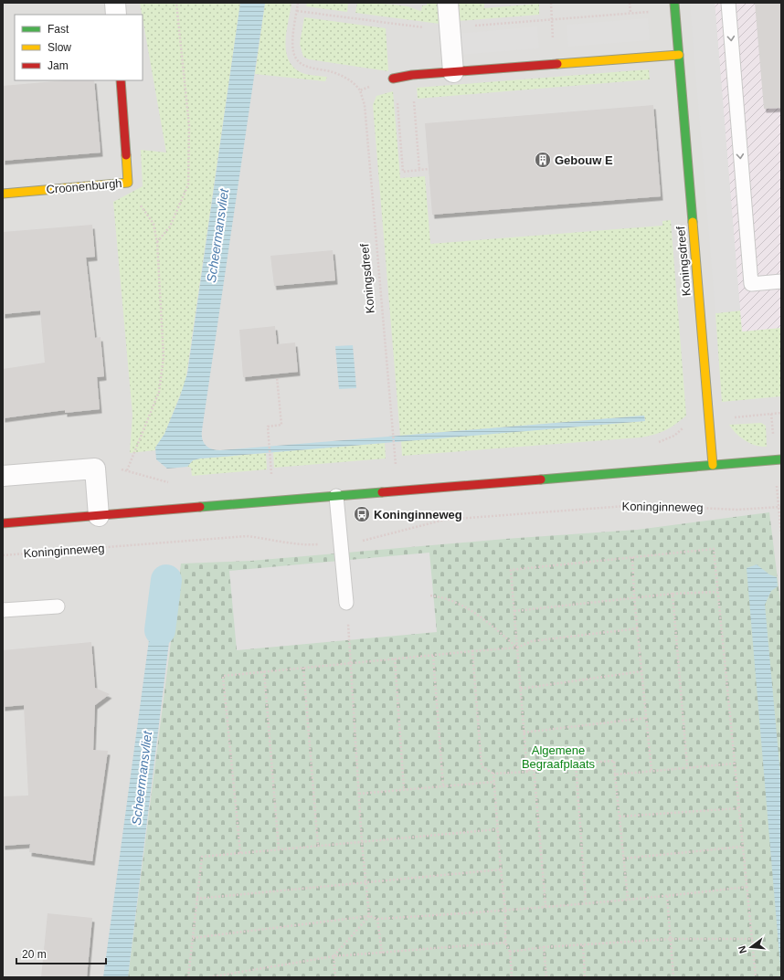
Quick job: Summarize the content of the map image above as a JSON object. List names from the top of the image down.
{
  "streets": {
    "street": ["Croonenburgh", "Koningsdreef"],
    "path": ["Koninginneweg"]
  },
  "water": ["Scheermansvliet"],
  "parks": ["Algemene Begraafplaats"],
  "places": {
    "building": ["Gebouw E"],
    "bus stop": ["Koninginneweg"]
  },
  "legend": ["Fast", "Slow", "Jam"],
  "scale_bar": "20 m",
  "north": "left"
}
